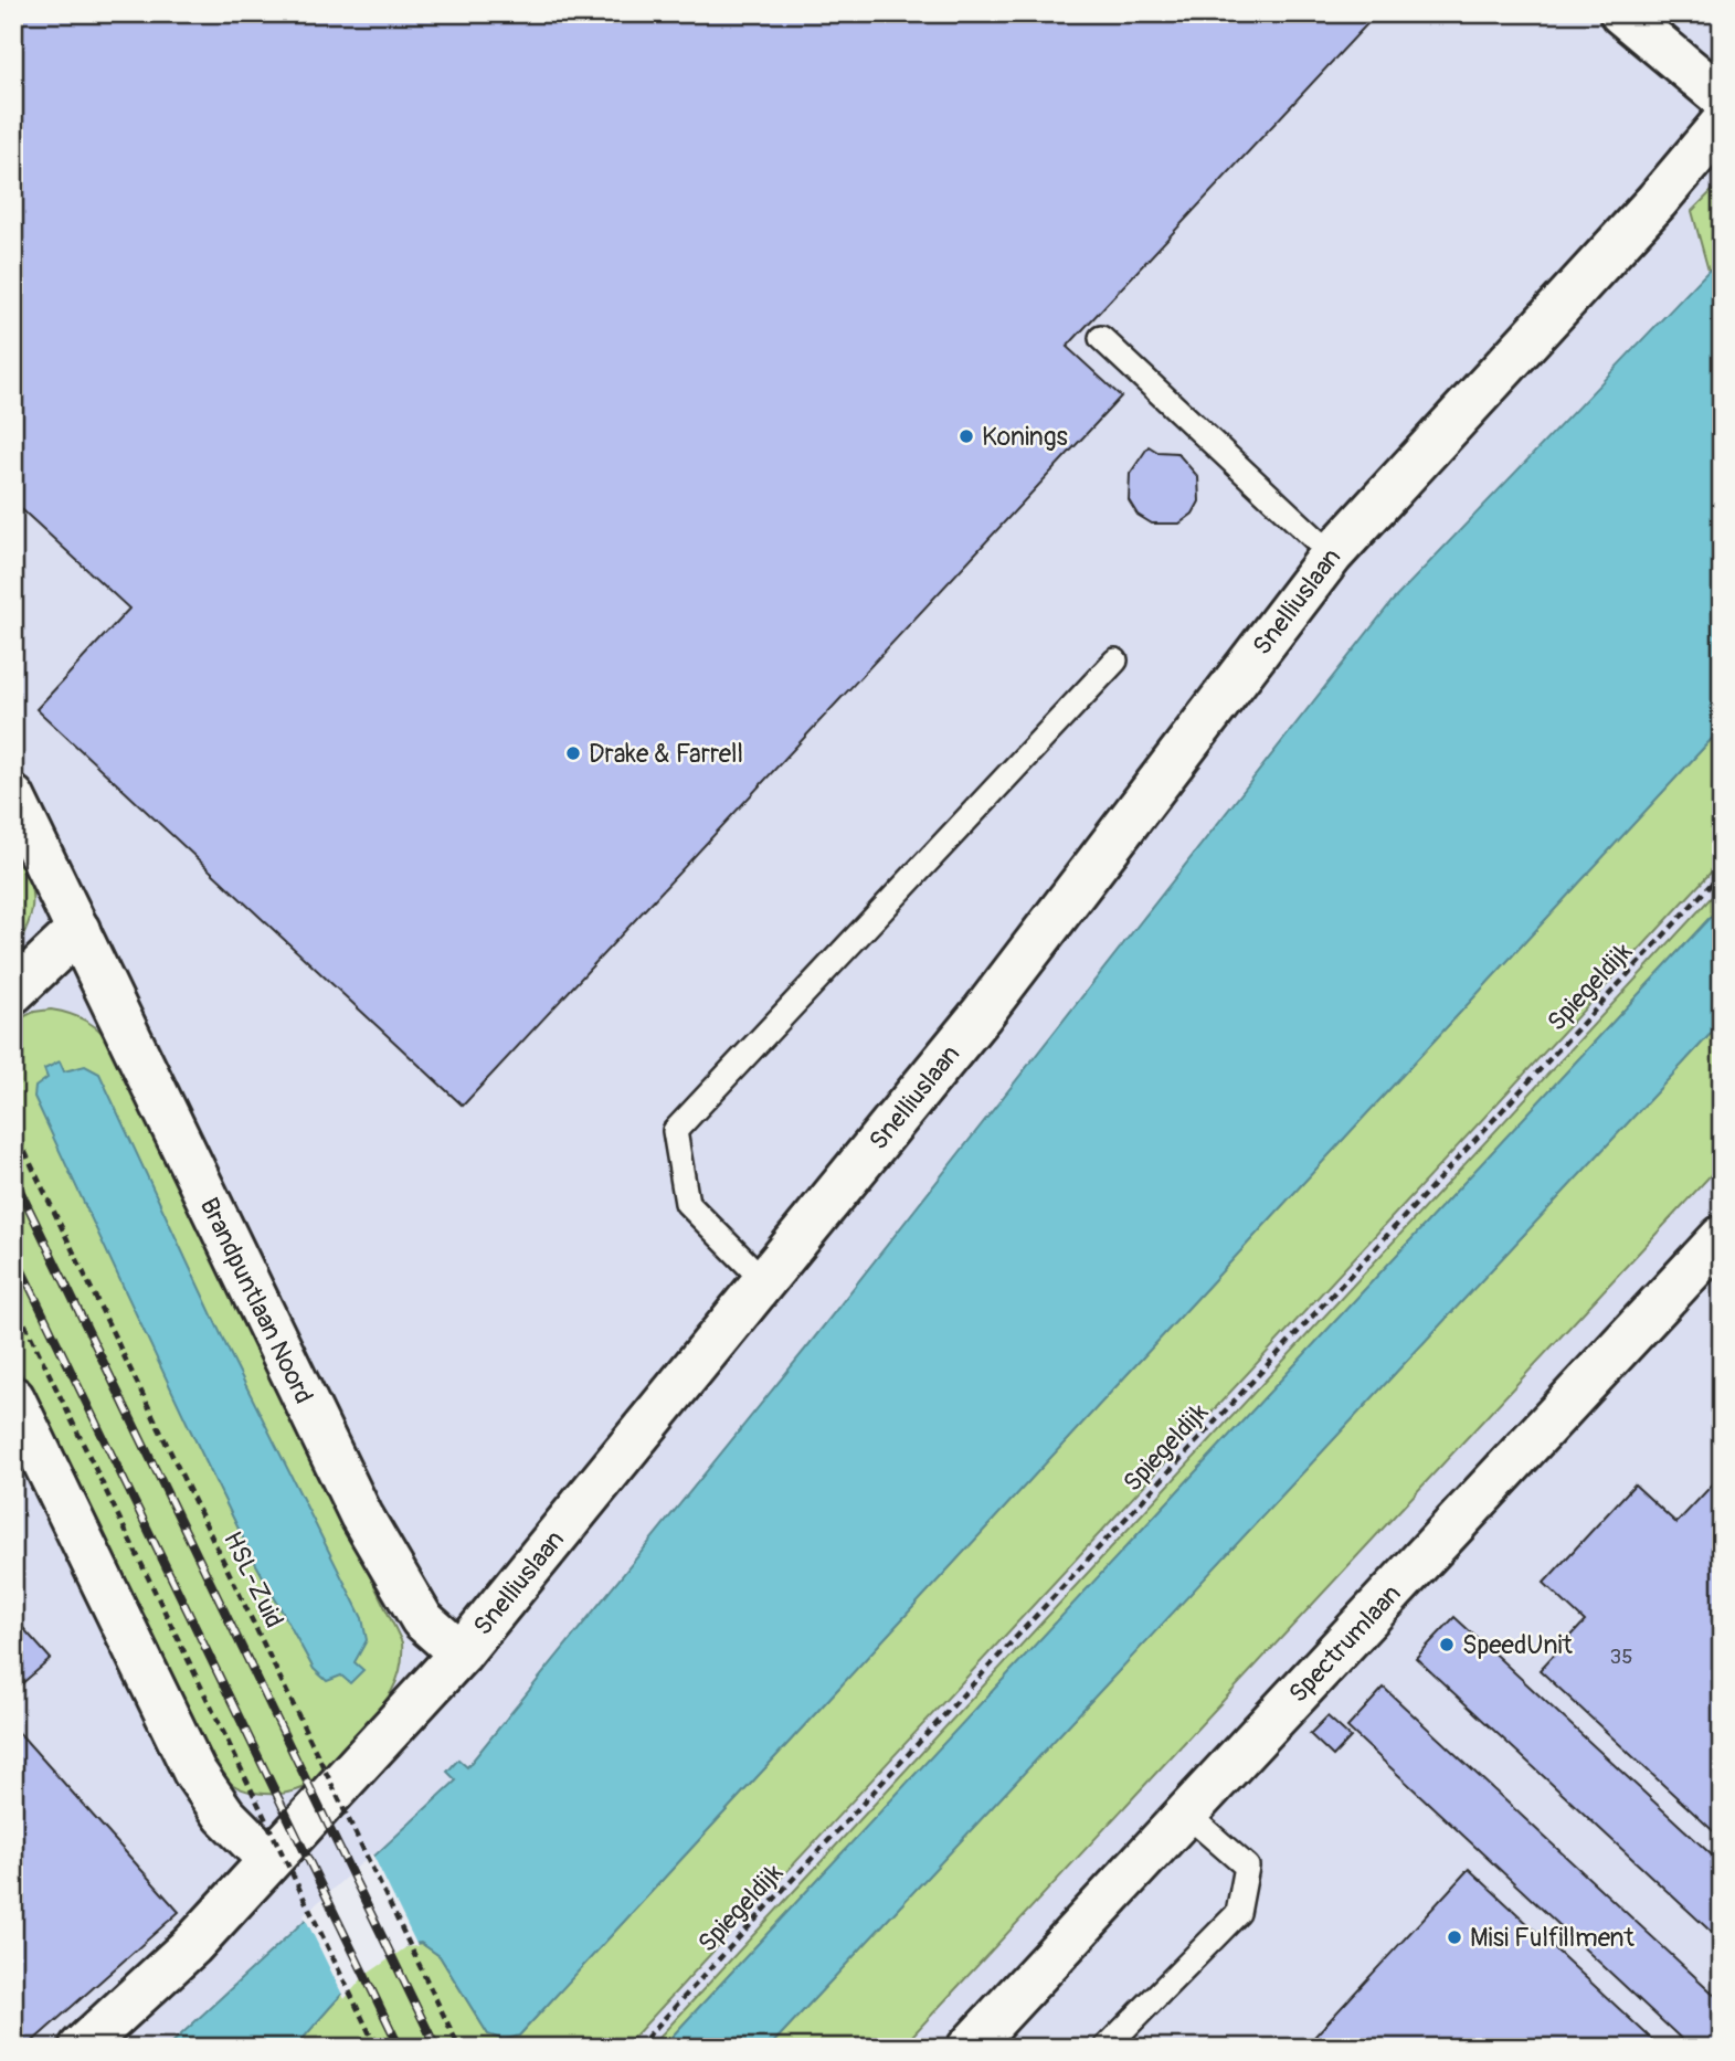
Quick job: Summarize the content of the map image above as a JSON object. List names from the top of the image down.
{
  "streets": {
    "street": ["Snelliuslaan", "Brandpuntlaan Noord", "Spectrumlaan"],
    "path": ["Spiegeldijk", "HSL-Zuid"]
  },
  "crossings": [
    ["Snelliuslaan", "Brandpuntlaan Noord"]
  ],
  "places": [
    "Konings",
    "Drake & Farrell",
    "SpeedUnit",
    "Misi Fulfillment"
  ],
  "house_numbers": ["35"]
}
